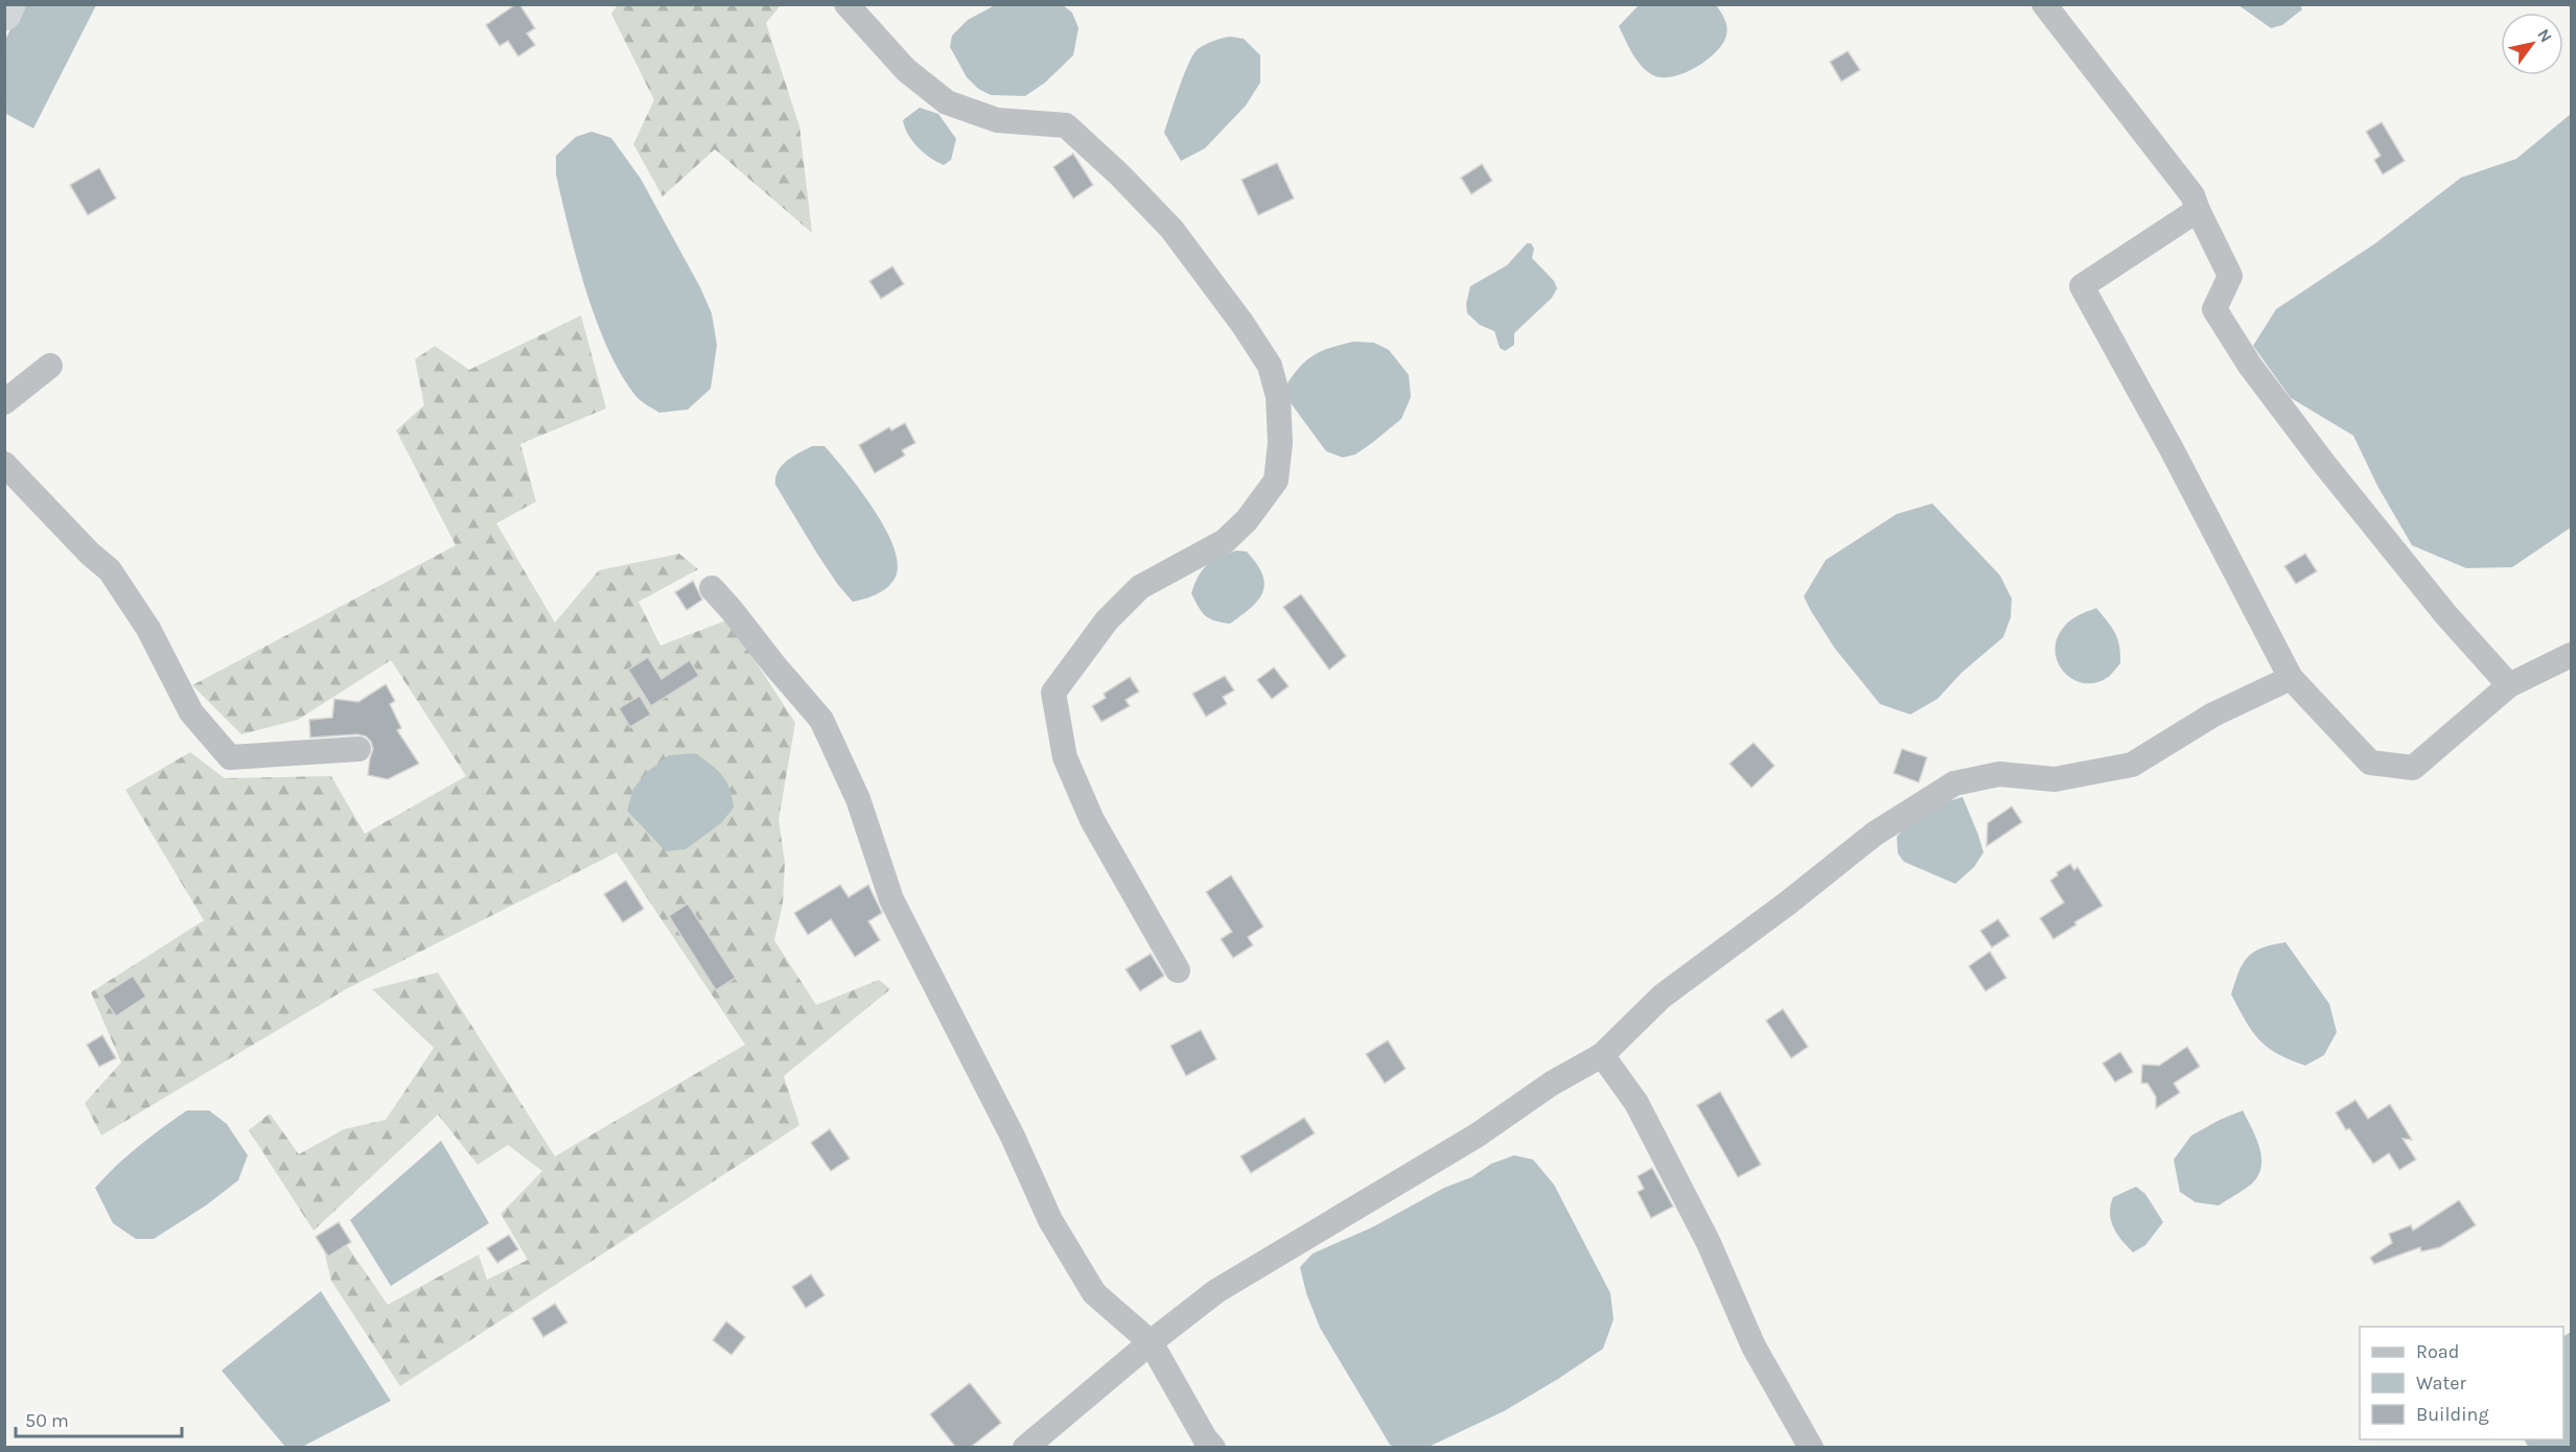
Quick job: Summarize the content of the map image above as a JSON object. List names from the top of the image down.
{
  "legend": ["Road", "Water", "Building"],
  "scale_bar": "50 m",
  "north": "top right"
}
